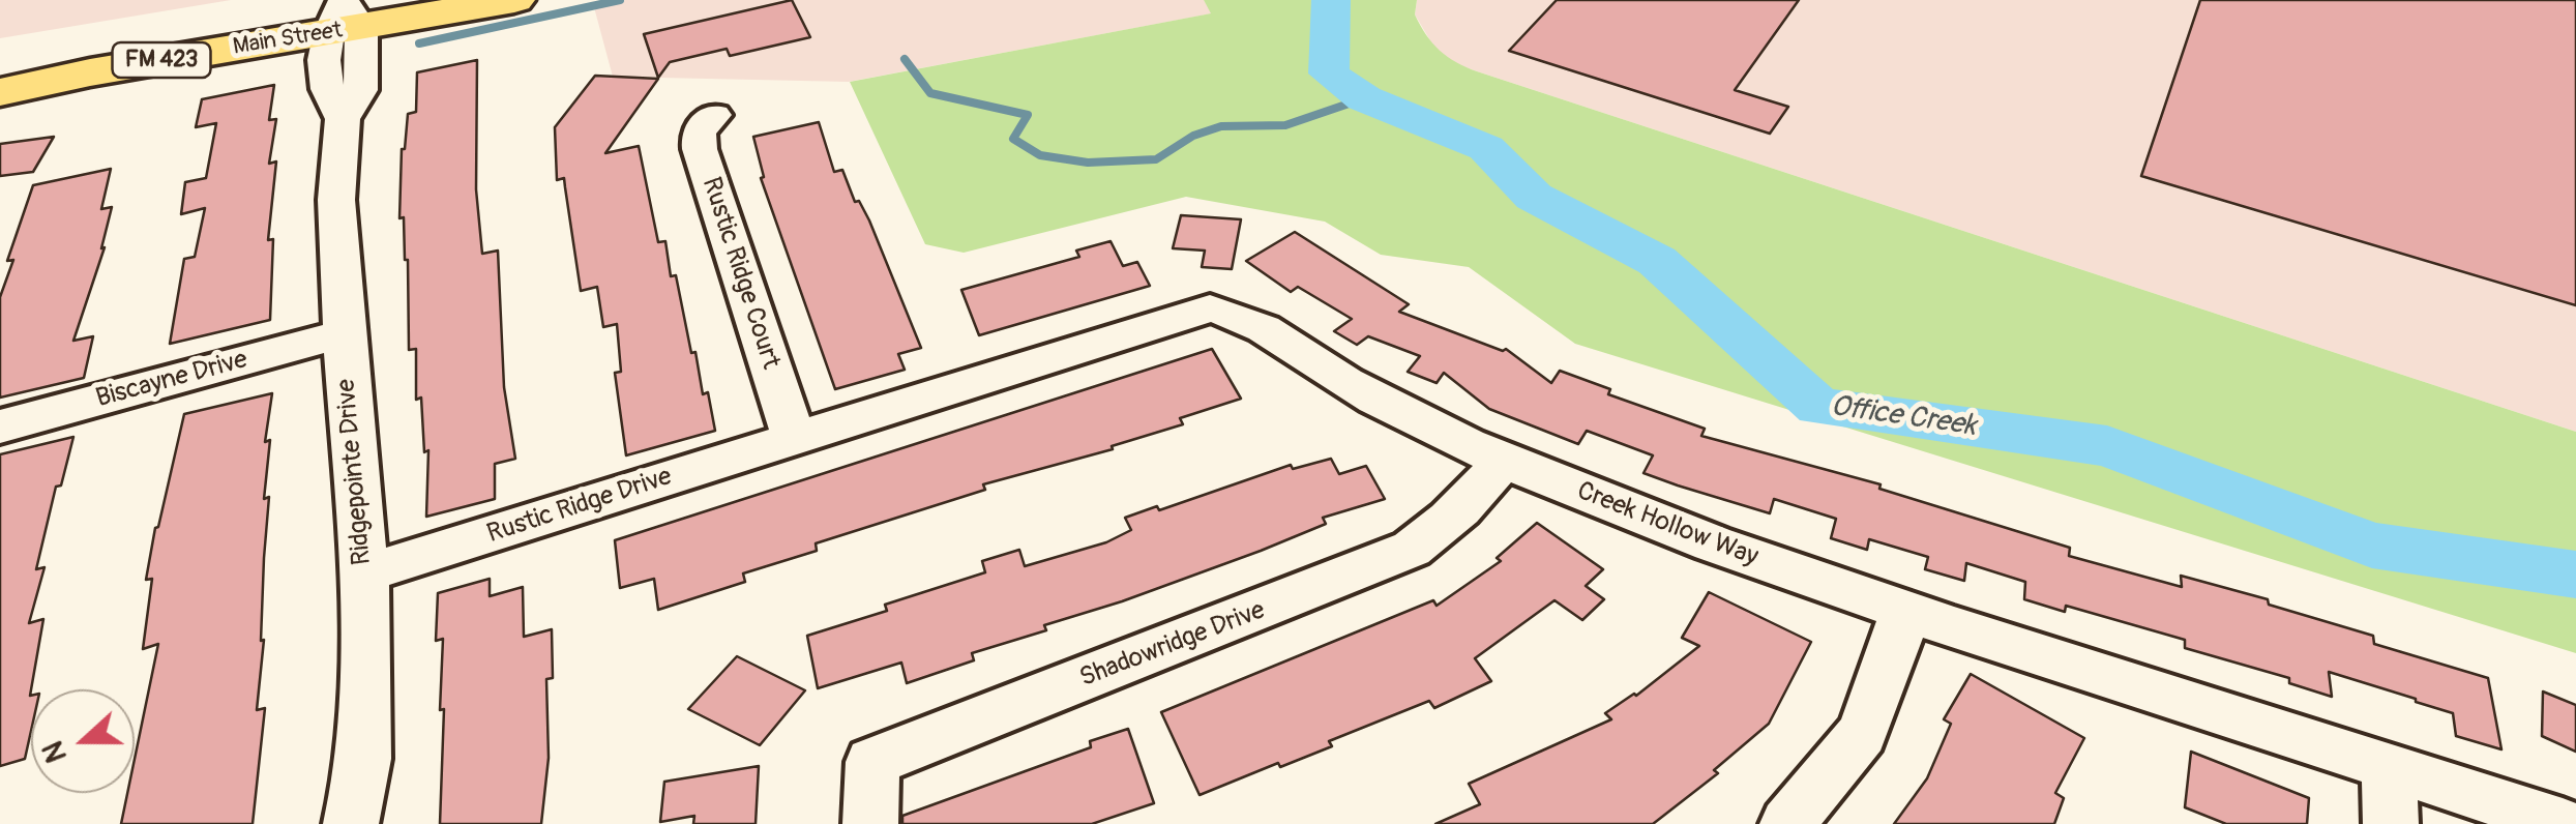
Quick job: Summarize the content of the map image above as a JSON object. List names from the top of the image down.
{
  "streets": {
    "main road": ["Main Street", "FM 423"],
    "street": [
      "Rustic Ridge Court",
      "Biscayne Drive",
      "Ridgepointe Drive",
      "Rustic Ridge Drive",
      "Creek Hollow Way",
      "Shadowridge Drive"
    ]
  },
  "crossings": [
    ["Main Street", "Ridgepointe Drive"],
    ["Rustic Ridge Court", "Rustic Ridge Drive"],
    ["Rustic Ridge Court", "Creek Hollow Way"],
    ["Biscayne Drive", "Ridgepointe Drive"],
    ["Ridgepointe Drive", "Rustic Ridge Drive"],
    ["Rustic Ridge Drive", "Creek Hollow Way"],
    ["Creek Hollow Way", "Shadowridge Drive"]
  ],
  "water": ["Office Creek"],
  "north": "left"
}
